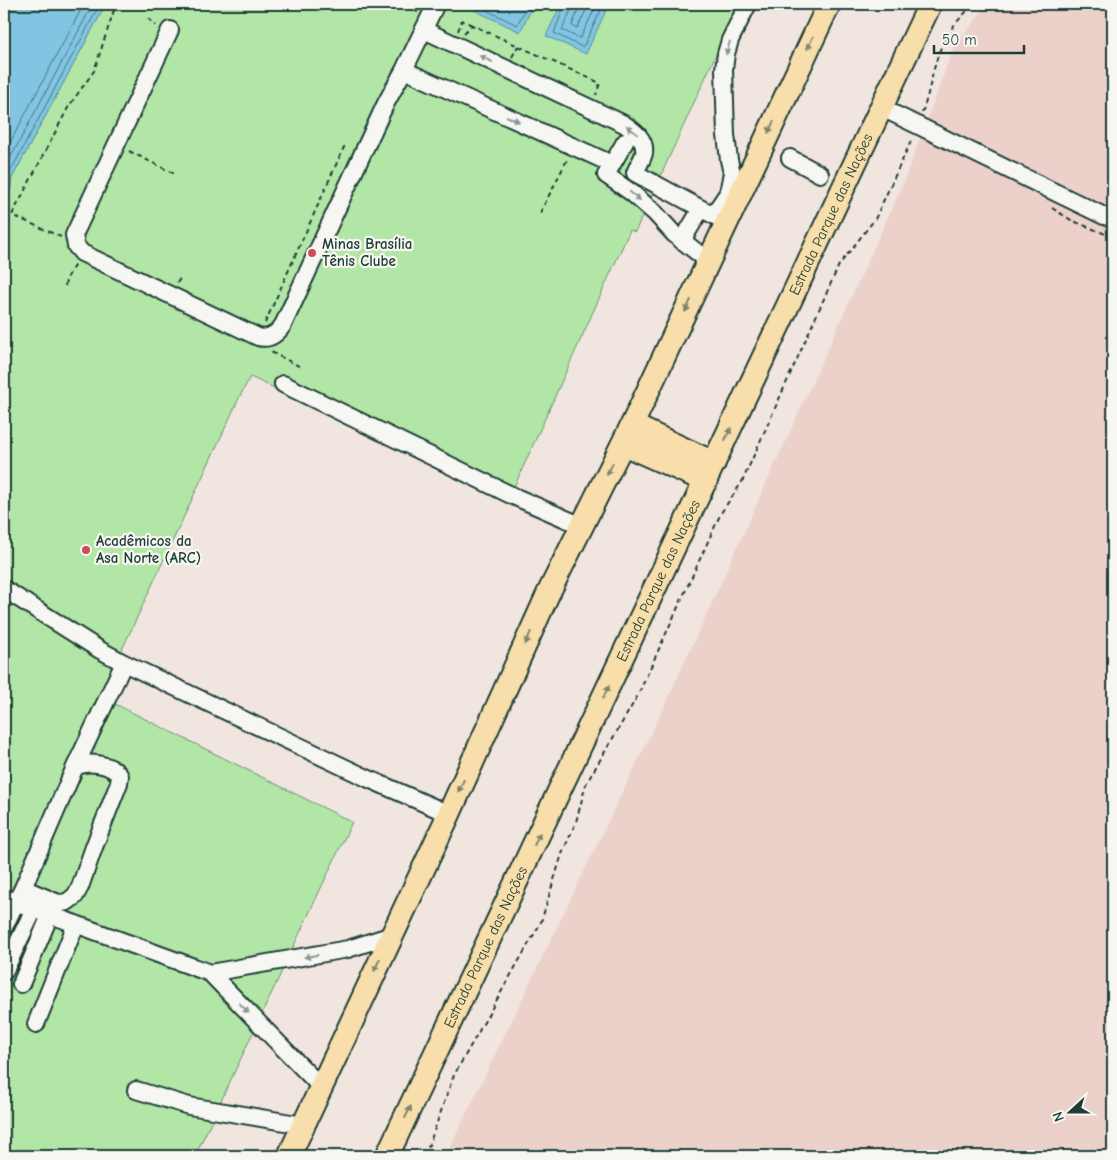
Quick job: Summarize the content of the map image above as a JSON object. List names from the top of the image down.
{
  "streets": {
    "highway": ["Estrada Parque das Nações"]
  },
  "places": ["Minas Brasília Tênis Clube", "Acadêmicos da Asa Norte (ARC)"],
  "scale_bar": "50 m",
  "north": "left"
}
